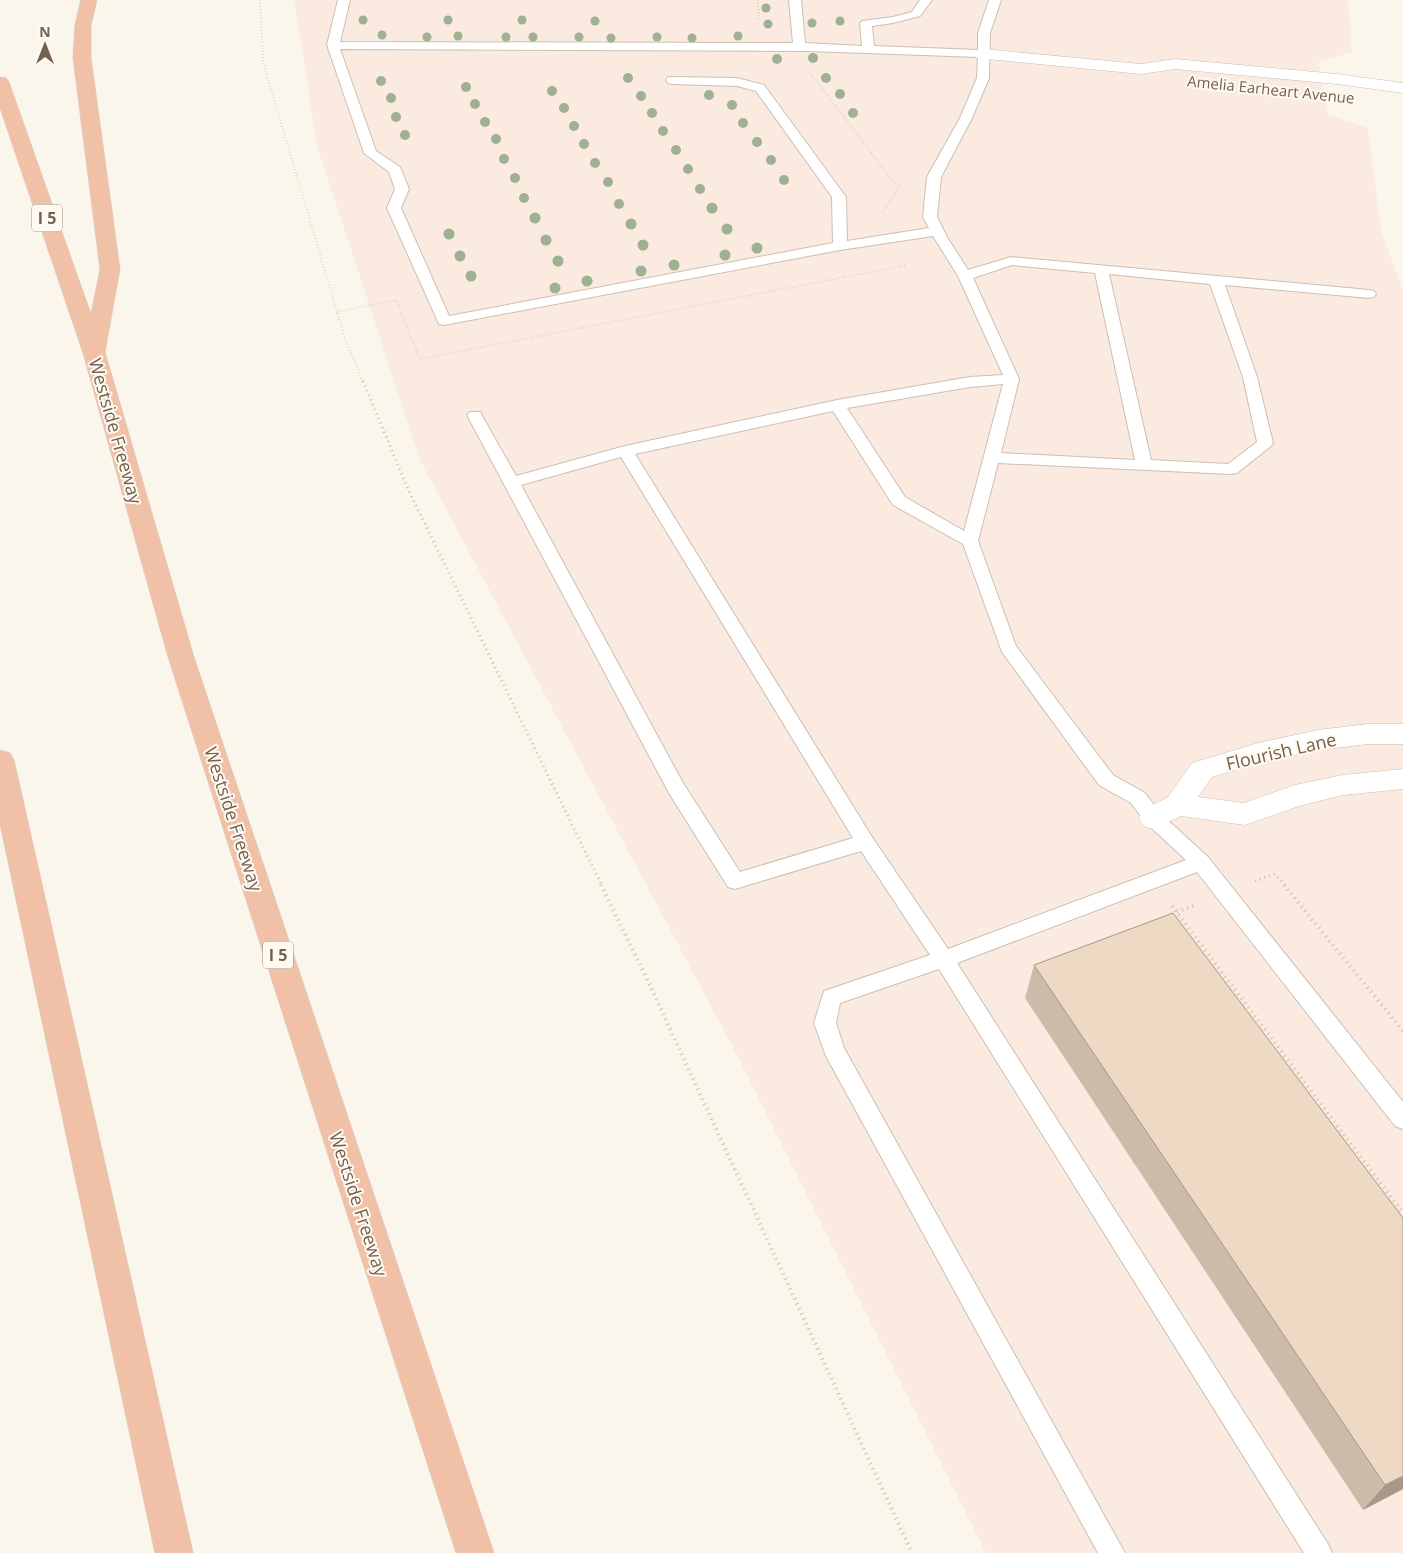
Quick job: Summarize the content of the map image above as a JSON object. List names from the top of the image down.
{
  "streets": {
    "highway": ["I 5", "Westside Freeway"],
    "street": ["Amelia Earheart Avenue", "Flourish Lane"]
  },
  "north": "top"
}
